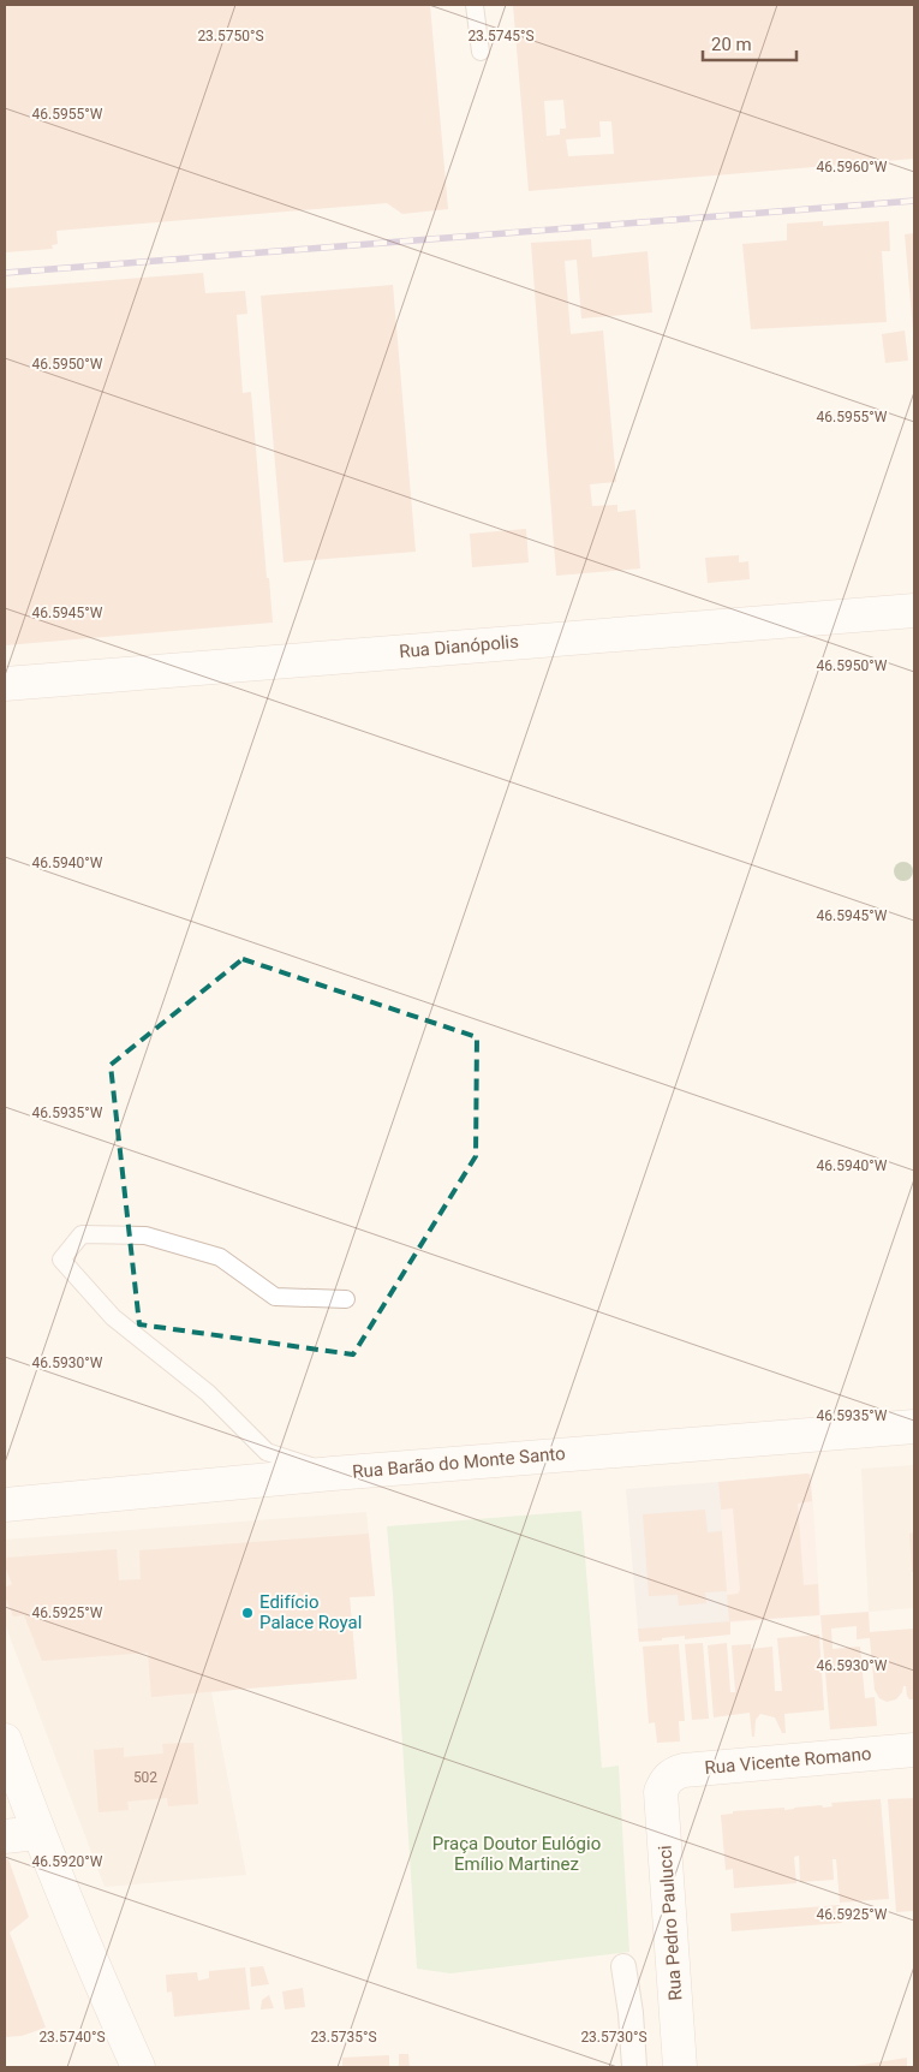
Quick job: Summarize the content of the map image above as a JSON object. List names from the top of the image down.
{
  "streets": {
    "street": [
      "Rua Dianópolis",
      "Rua Barão do Monte Santo",
      "Rua Vicente Romano",
      "Rua Pedro Paulucci"
    ]
  },
  "crossings": [
    ["Rua Vicente Romano", "Rua Pedro Paulucci"]
  ],
  "parks": ["Praça Doutor Eulógio Emílio Martinez"],
  "places": ["Edifício Palace Royal"],
  "house_numbers": ["502"],
  "scale_bar": "20 m",
  "coordinates": [
    "23.5750°S",
    "23.5745°S",
    "46.5955°W",
    "46.5960°W",
    "46.5950°W",
    "46.5945°W",
    "46.5940°W",
    "46.5935°W",
    "46.5930°W",
    "46.5925°W",
    "46.5920°W",
    "23.5740°S",
    "23.5735°S",
    "23.5730°S"
  ]
}
